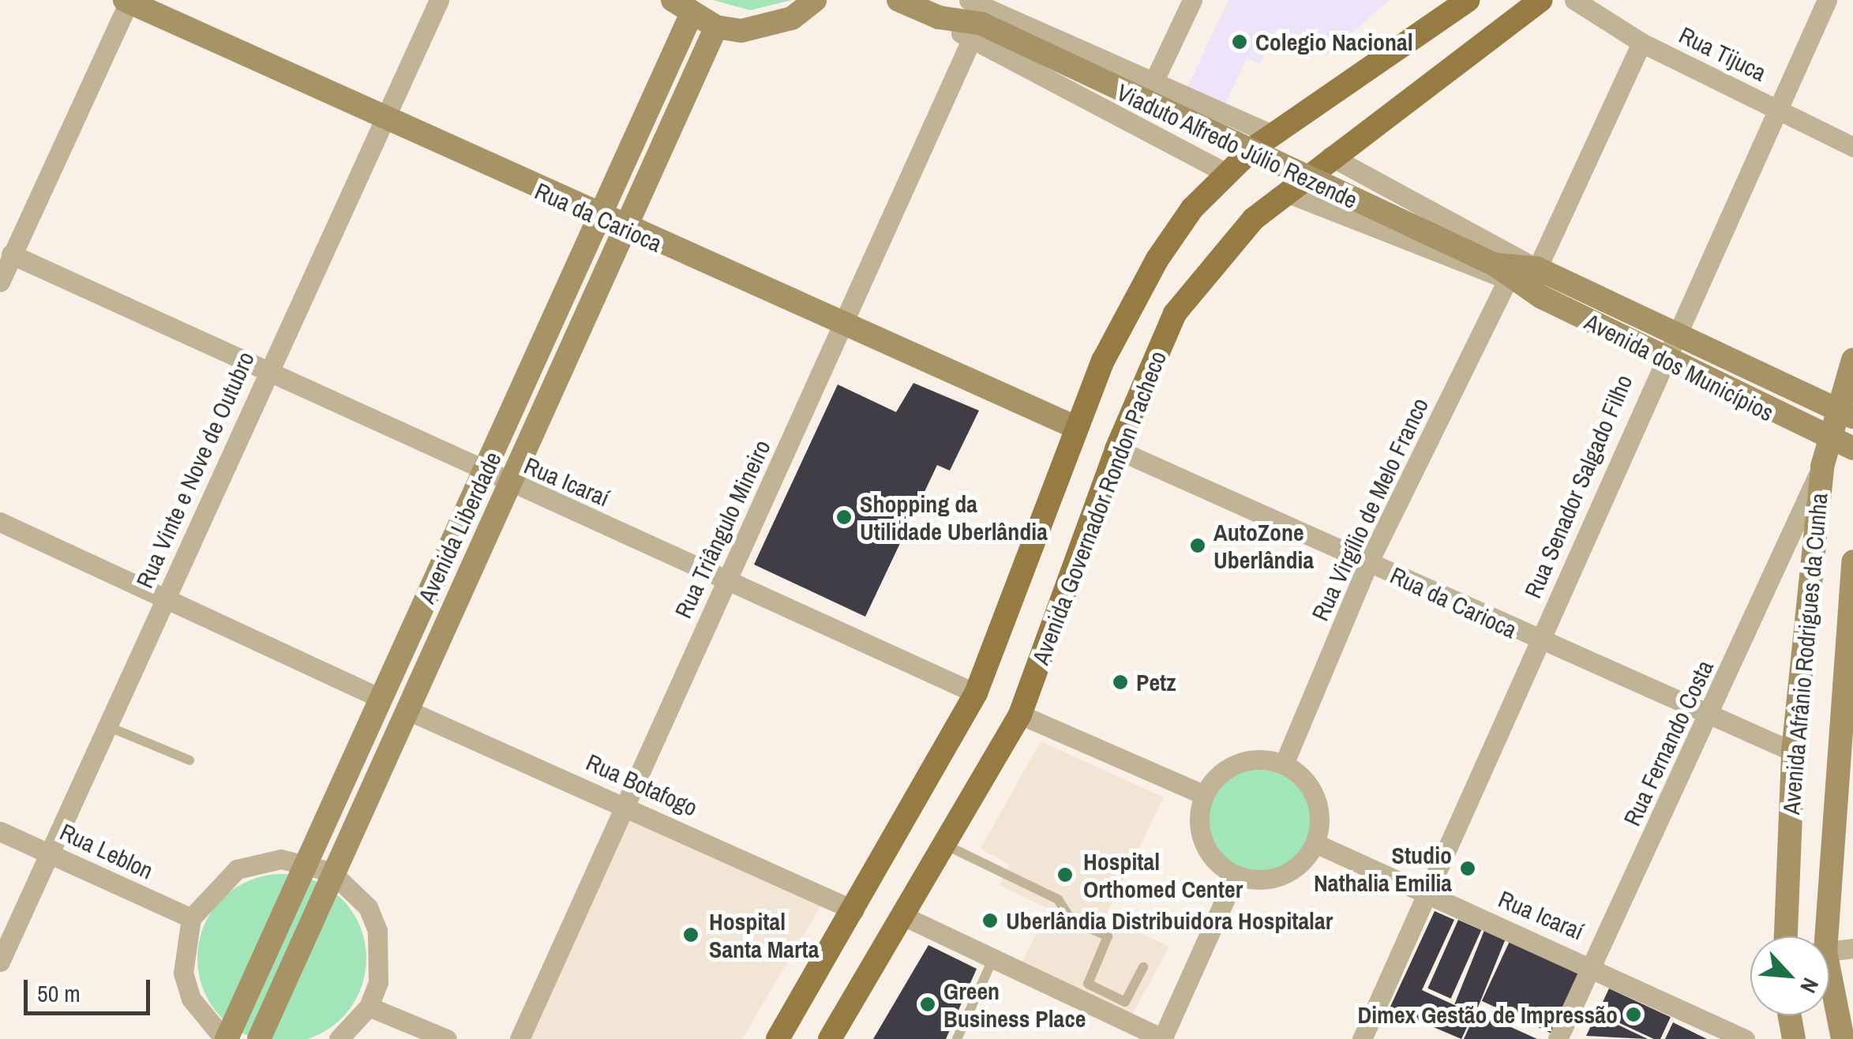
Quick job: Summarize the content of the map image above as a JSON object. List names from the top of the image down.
{
  "streets": {
    "main road": ["Avenida Governador Rondon Pacheco"],
    "street": [
      "Rua Tijuca",
      "Viaduto Alfredo Júlio Rezende",
      "Rua da Carioca",
      "Avenida dos Municípios",
      "Rua Vinte e Nove de Outubro",
      "Rua Icaraí",
      "Rua Senador Salgado Filho",
      "Rua Virgílio de Melo Franco",
      "Avenida Liberdade",
      "Rua Triângulo Mineiro",
      "Avenida Afrânio Rodrigues da Cunha",
      "Rua Fernando Costa",
      "Rua Botafogo",
      "Rua Leblon"
    ]
  },
  "crossings": [
    ["Rua Tijuca", "Rua Senador Salgado Filho"],
    ["Viaduto Alfredo Júlio Rezende", "Avenida dos Municípios"],
    ["Viaduto Alfredo Júlio Rezende", "Rua Virgílio de Melo Franco"],
    ["Viaduto Alfredo Júlio Rezende", "Rua Triângulo Mineiro"],
    ["Rua da Carioca", "Rua Vinte e Nove de Outubro"],
    ["Rua da Carioca", "Rua Senador Salgado Filho"],
    ["Rua da Carioca", "Avenida Governador Rondon Pacheco"],
    ["Rua da Carioca", "Rua Virgílio de Melo Franco"],
    ["Rua da Carioca", "Avenida Liberdade"],
    ["Rua da Carioca", "Rua Triângulo Mineiro"],
    ["Rua da Carioca", "Avenida Afrânio Rodrigues da Cunha"],
    ["Rua da Carioca", "Rua Fernando Costa"],
    ["Avenida dos Municípios", "Rua Senador Salgado Filho"],
    ["Avenida dos Municípios", "Avenida Governador Rondon Pacheco"],
    ["Avenida dos Municípios", "Rua Virgílio de Melo Franco"],
    ["Avenida dos Municípios", "Avenida Afrânio Rodrigues da Cunha"],
    ["Rua Vinte e Nove de Outubro", "Rua Icaraí"],
    ["Rua Vinte e Nove de Outubro", "Rua Leblon"],
    ["Rua Icaraí", "Rua Senador Salgado Filho"],
    ["Rua Icaraí", "Avenida Governador Rondon Pacheco"],
    ["Rua Icaraí", "Rua Virgílio de Melo Franco"],
    ["Rua Icaraí", "Avenida Liberdade"],
    ["Rua Icaraí", "Rua Triângulo Mineiro"],
    ["Rua Icaraí", "Rua Fernando Costa"],
    ["Avenida Governador Rondon Pacheco", "Rua Botafogo"],
    ["Avenida Liberdade", "Rua Botafogo"],
    ["Rua Triângulo Mineiro", "Rua Botafogo"],
    ["Avenida Afrânio Rodrigues da Cunha", "Rua Fernando Costa"]
  ],
  "places": [
    "Colegio Nacional",
    "Shopping da Utilidade Uberlândia",
    "AutoZone Uberlândia",
    "Petz",
    "Studio Nathalia Emilia",
    "Hospital Orthomed Center",
    "Uberlândia Distribuidora Hospitalar",
    "Hospital Santa Marta",
    "Green Business Place",
    "Dimex Gestão de Impressão"
  ],
  "scale_bar": "50 m",
  "north": "bottom right"
}
